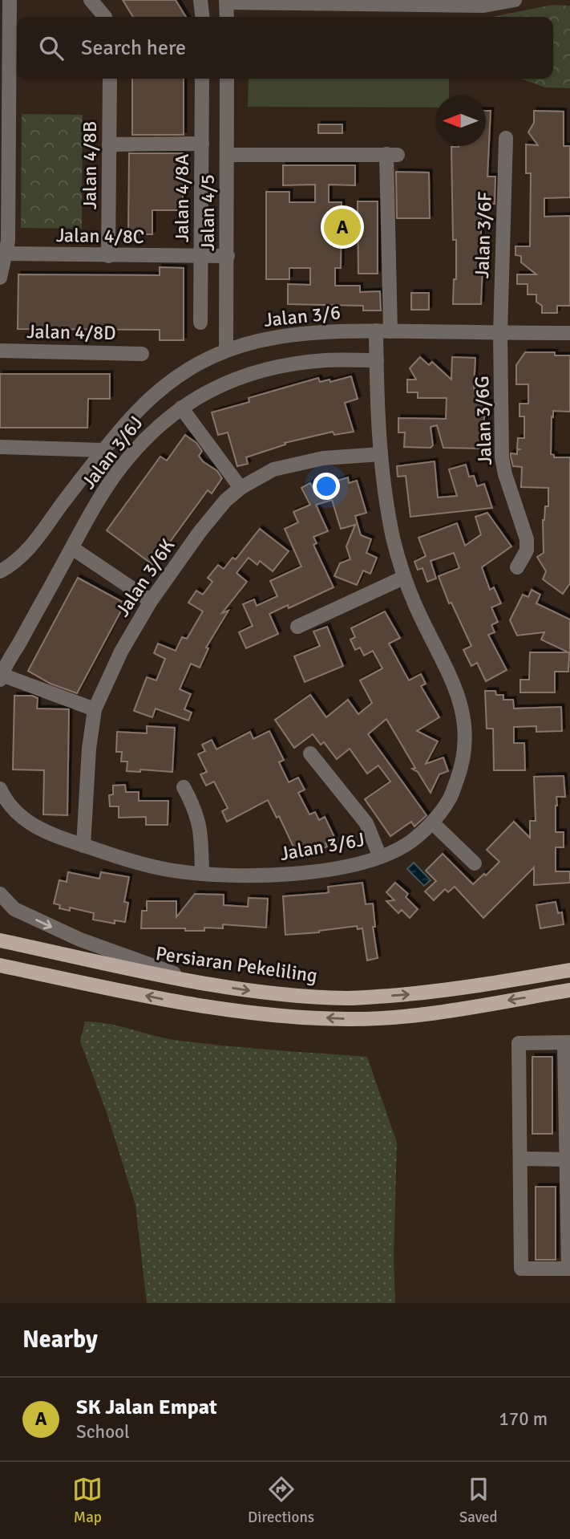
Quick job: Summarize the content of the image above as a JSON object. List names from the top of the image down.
{
  "streets": {
    "main road": ["Persiaran Pekeliling"],
    "street": [
      "Jalan 4/8B",
      "Jalan 4/8A",
      "Jalan 4/5",
      "Jalan 3/6F",
      "Jalan 4/8C",
      "Jalan 3/6",
      "Jalan 4/8D",
      "Jalan 3/6G",
      "Jalan 3/6J",
      "Jalan 3/6K"
    ]
  },
  "crossings": [
    ["Jalan 4/8B", "Jalan 4/8C"],
    ["Jalan 4/8A", "Jalan 4/8C"],
    ["Jalan 4/5", "Jalan 4/8C"],
    ["Jalan 4/5", "Jalan 3/6"],
    ["Jalan 4/5", "Jalan 3/6J"],
    ["Jalan 3/6F", "Jalan 3/6"],
    ["Jalan 3/6F", "Jalan 3/6G"],
    ["Jalan 3/6", "Jalan 3/6G"],
    ["Jalan 3/6", "Jalan 3/6J"],
    ["Jalan 3/6J", "Jalan 3/6K"]
  ],
  "north": "left",
  "page": {
    "search": "Search here",
    "pins": "A",
    "heading": "Nearby",
    "list": [
      {
        "mark": "A",
        "name": "SK Jalan Empat",
        "note": "School",
        "value": "170 m"
      }
    ],
    "nav": ["Map", "Directions", "Saved"]
  }
}
